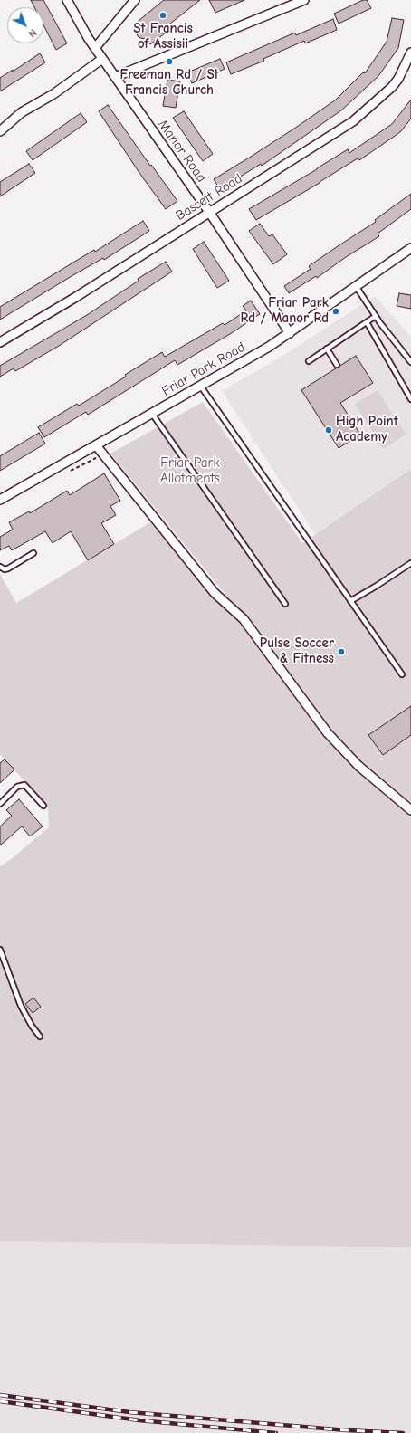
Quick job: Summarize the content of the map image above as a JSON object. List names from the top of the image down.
{
  "streets": {
    "street": ["Manor Road", "Bassett Road", "Friar Park Road"]
  },
  "crossings": [
    ["Manor Road", "Bassett Road"],
    ["Manor Road", "Friar Park Road"]
  ],
  "parks": ["Friar Park Allotments"],
  "places": [
    "St Francis of Assisii",
    "Freeman Rd / St Francis Church",
    "Friar Park Rd / Manor Rd",
    "High Point Academy",
    "Pulse Soccer & Fitness"
  ],
  "north": "bottom right"
}
